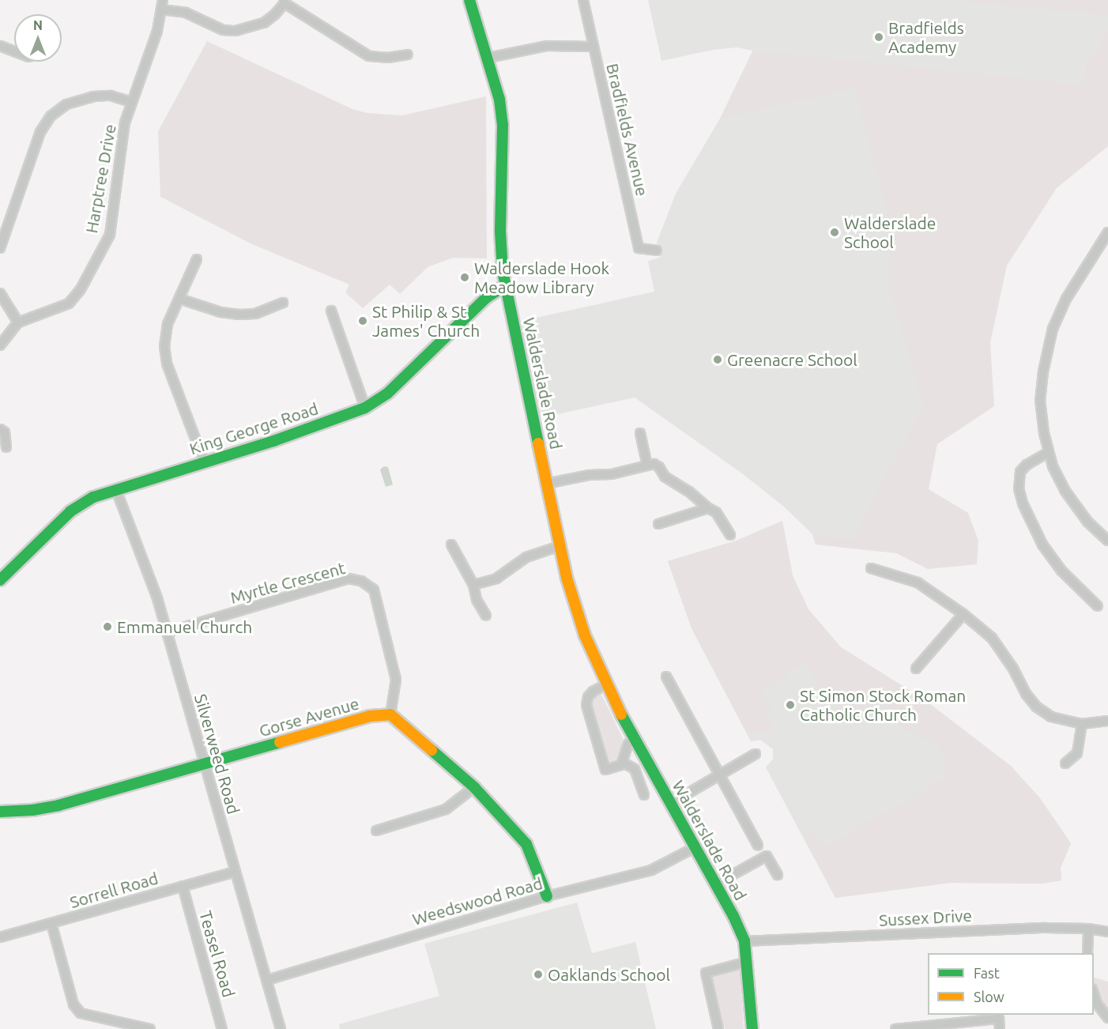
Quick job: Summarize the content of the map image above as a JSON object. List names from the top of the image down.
{
  "streets": {
    "street": [
      "Bradfields Avenue",
      "Harptree Drive",
      "Walderslade Road",
      "King George Road",
      "Myrtle Crescent",
      "Gorse Avenue",
      "Silverweed Road",
      "Sorrell Road",
      "Weedswood Road",
      "Sussex Drive",
      "Teasel Road"
    ]
  },
  "crossings": [
    ["Walderslade Road", "King George Road"],
    ["Walderslade Road", "Weedswood Road"],
    ["Walderslade Road", "Sussex Drive"],
    ["King George Road", "Silverweed Road"],
    ["Myrtle Crescent", "Gorse Avenue"],
    ["Myrtle Crescent", "Silverweed Road"],
    ["Gorse Avenue", "Silverweed Road"],
    ["Silverweed Road", "Sorrell Road"],
    ["Silverweed Road", "Weedswood Road"],
    ["Sorrell Road", "Teasel Road"]
  ],
  "places": [
    "Bradfields Academy",
    "Walderslade School",
    "Walderslade Hook Meadow Library",
    "St Philip & St James' Church",
    "Greenacre School",
    "Emmanuel Church",
    "St Simon Stock Roman Catholic Church",
    "Oaklands School"
  ],
  "legend": ["Fast", "Slow"],
  "north": "top"
}
